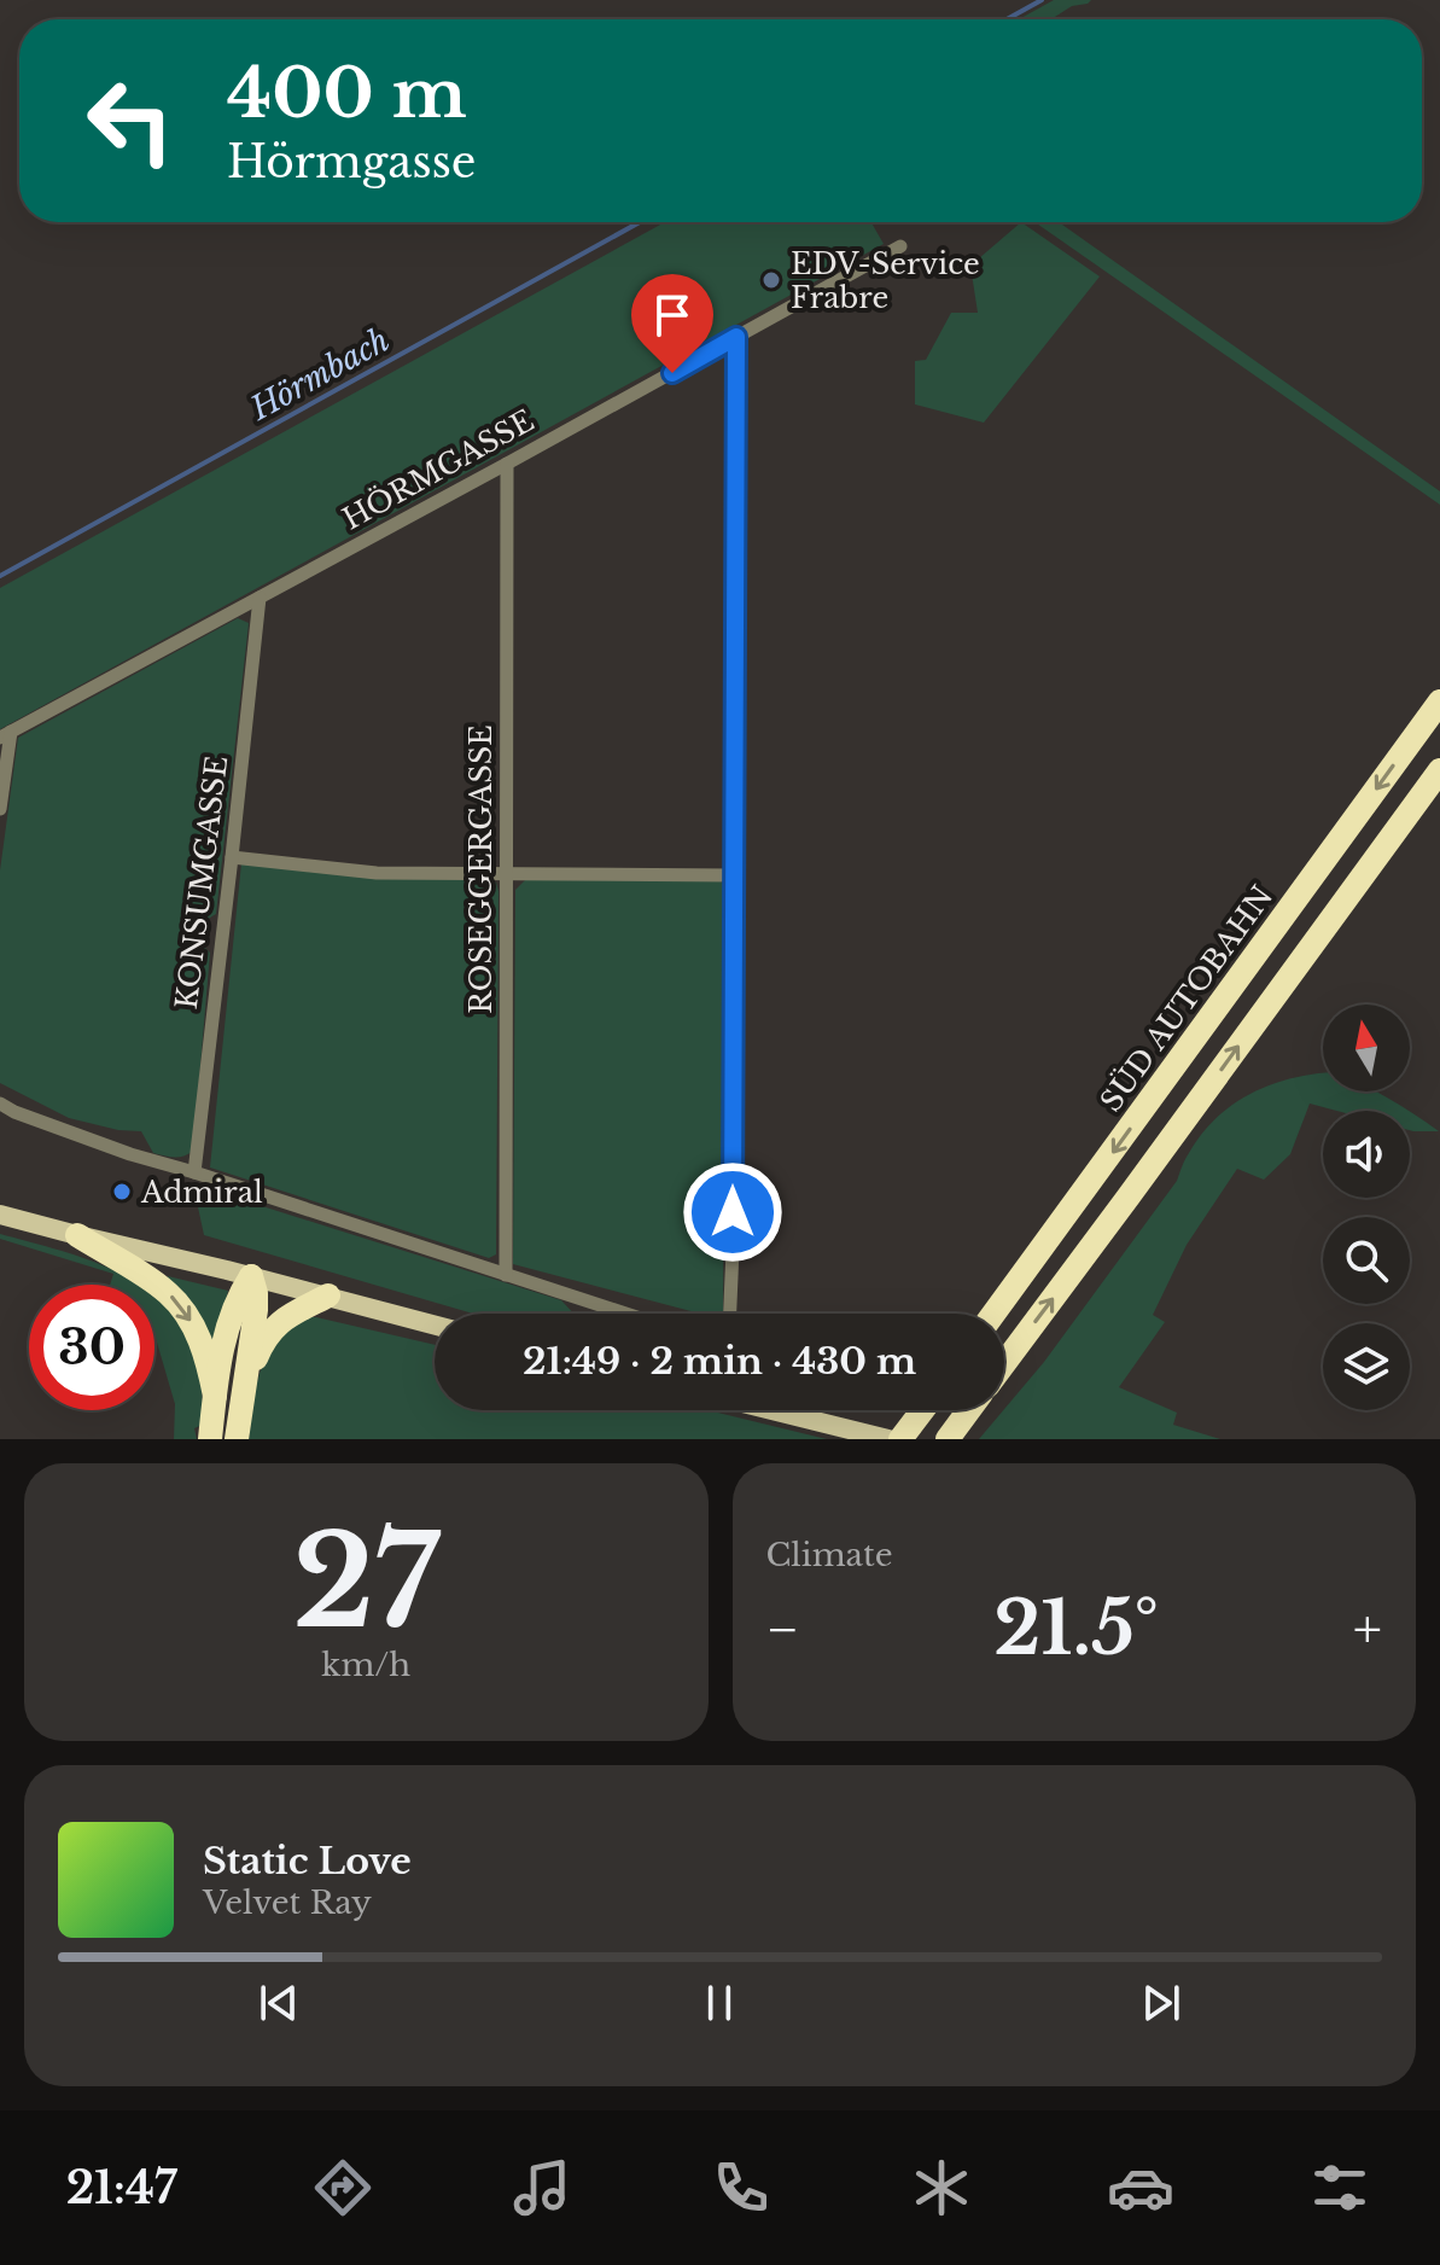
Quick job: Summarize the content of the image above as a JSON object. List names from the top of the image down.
{
  "streets": {
    "highway": ["SÜD AUTOBAHN"],
    "street": ["HÖRMGASSE", "ROSEGGERGASSE", "KONSUMGASSE"]
  },
  "crossings": [
    ["HÖRMGASSE", "ROSEGGERGASSE"],
    ["HÖRMGASSE", "KONSUMGASSE"]
  ],
  "water": ["Hörmbach"],
  "places": ["EDV-Service Frabre", "Admiral"],
  "north": "top",
  "page": {
    "turn": ["400 m", "Hörmgasse"],
    "limit": "30",
    "trip": "21:49 · 2 min · 430 m",
    "tile": [
      ["27", "km/h"],
      "Climate"
    ],
    "heat": ["−", "21.5°", "+"],
    "song": ["Static Love", "Velvet Ray"],
    "tabs": "21:47"
  }
}
